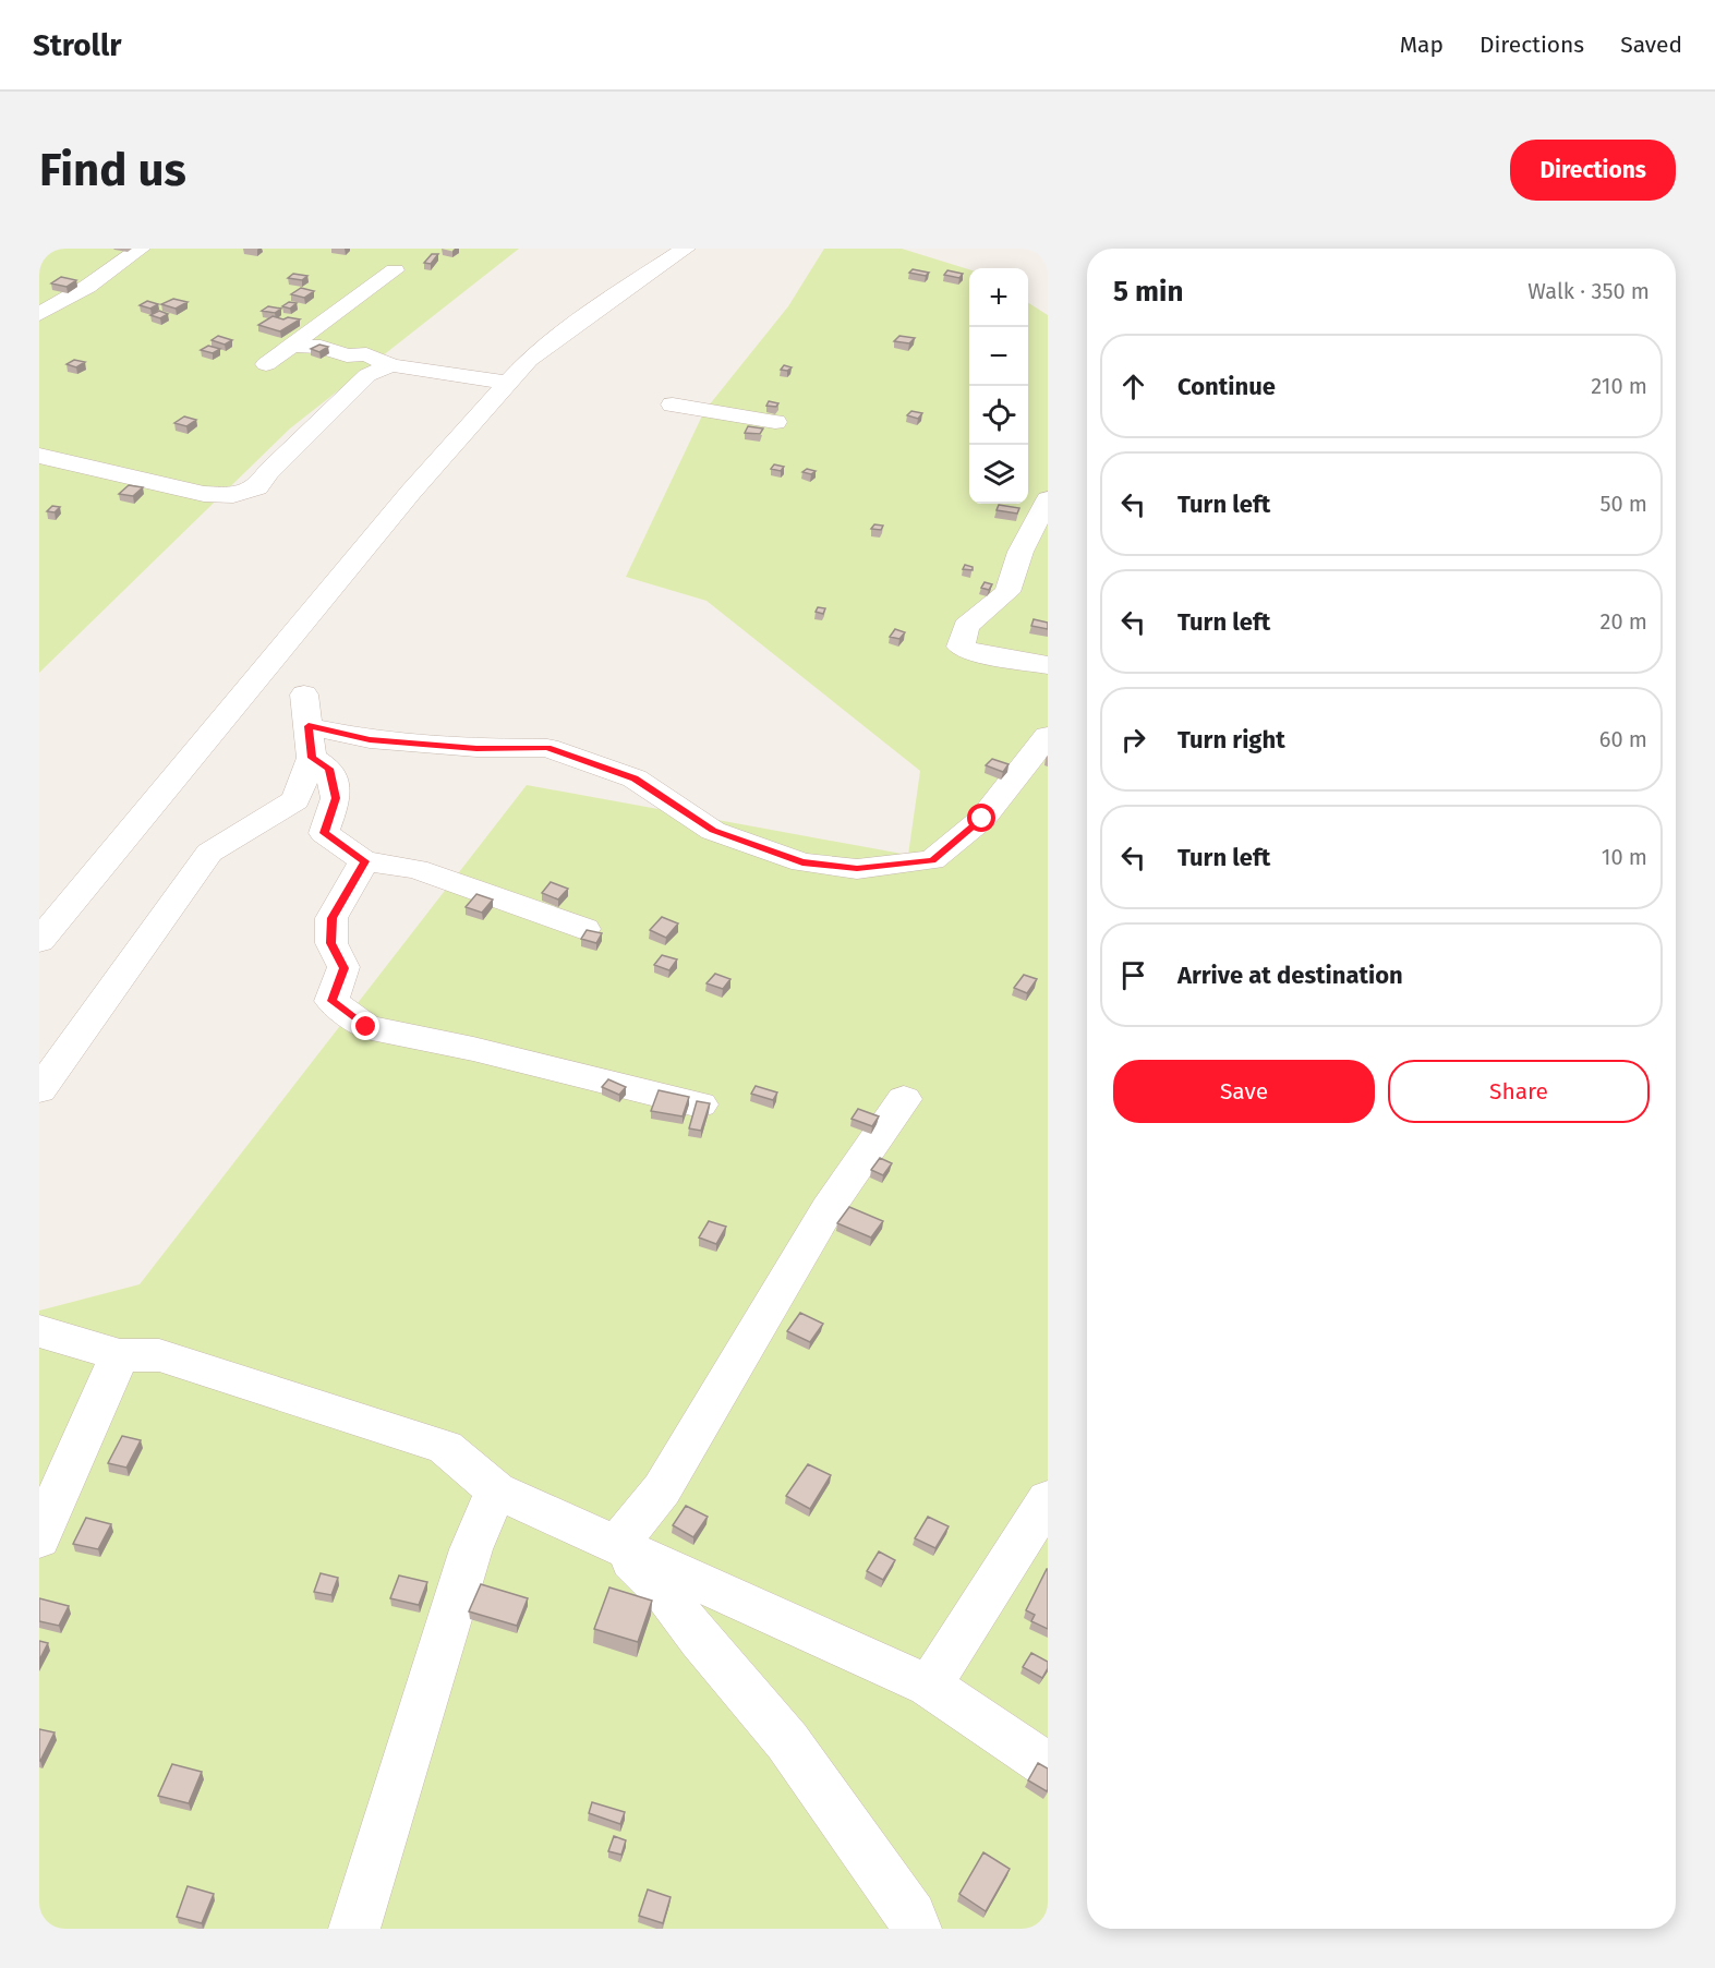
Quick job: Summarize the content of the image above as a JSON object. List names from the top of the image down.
{
  "page": {
    "header": "Strollr",
    "nav": ["Map", "Directions", "Saved"],
    "buttons": [
      "Directions",
      ["Save", "Share"]
    ],
    "title": "Find us",
    "heading": ["5 min", "Walk · 350 m"],
    "map_buttons": ["+", "−"],
    "list": [
      ["Continue", "210 m"],
      ["Turn left", "50 m"],
      ["Turn left", "20 m"],
      ["Turn right", "60 m"],
      ["Turn left", "10 m"],
      "Arrive at destination"
    ]
  }
}
